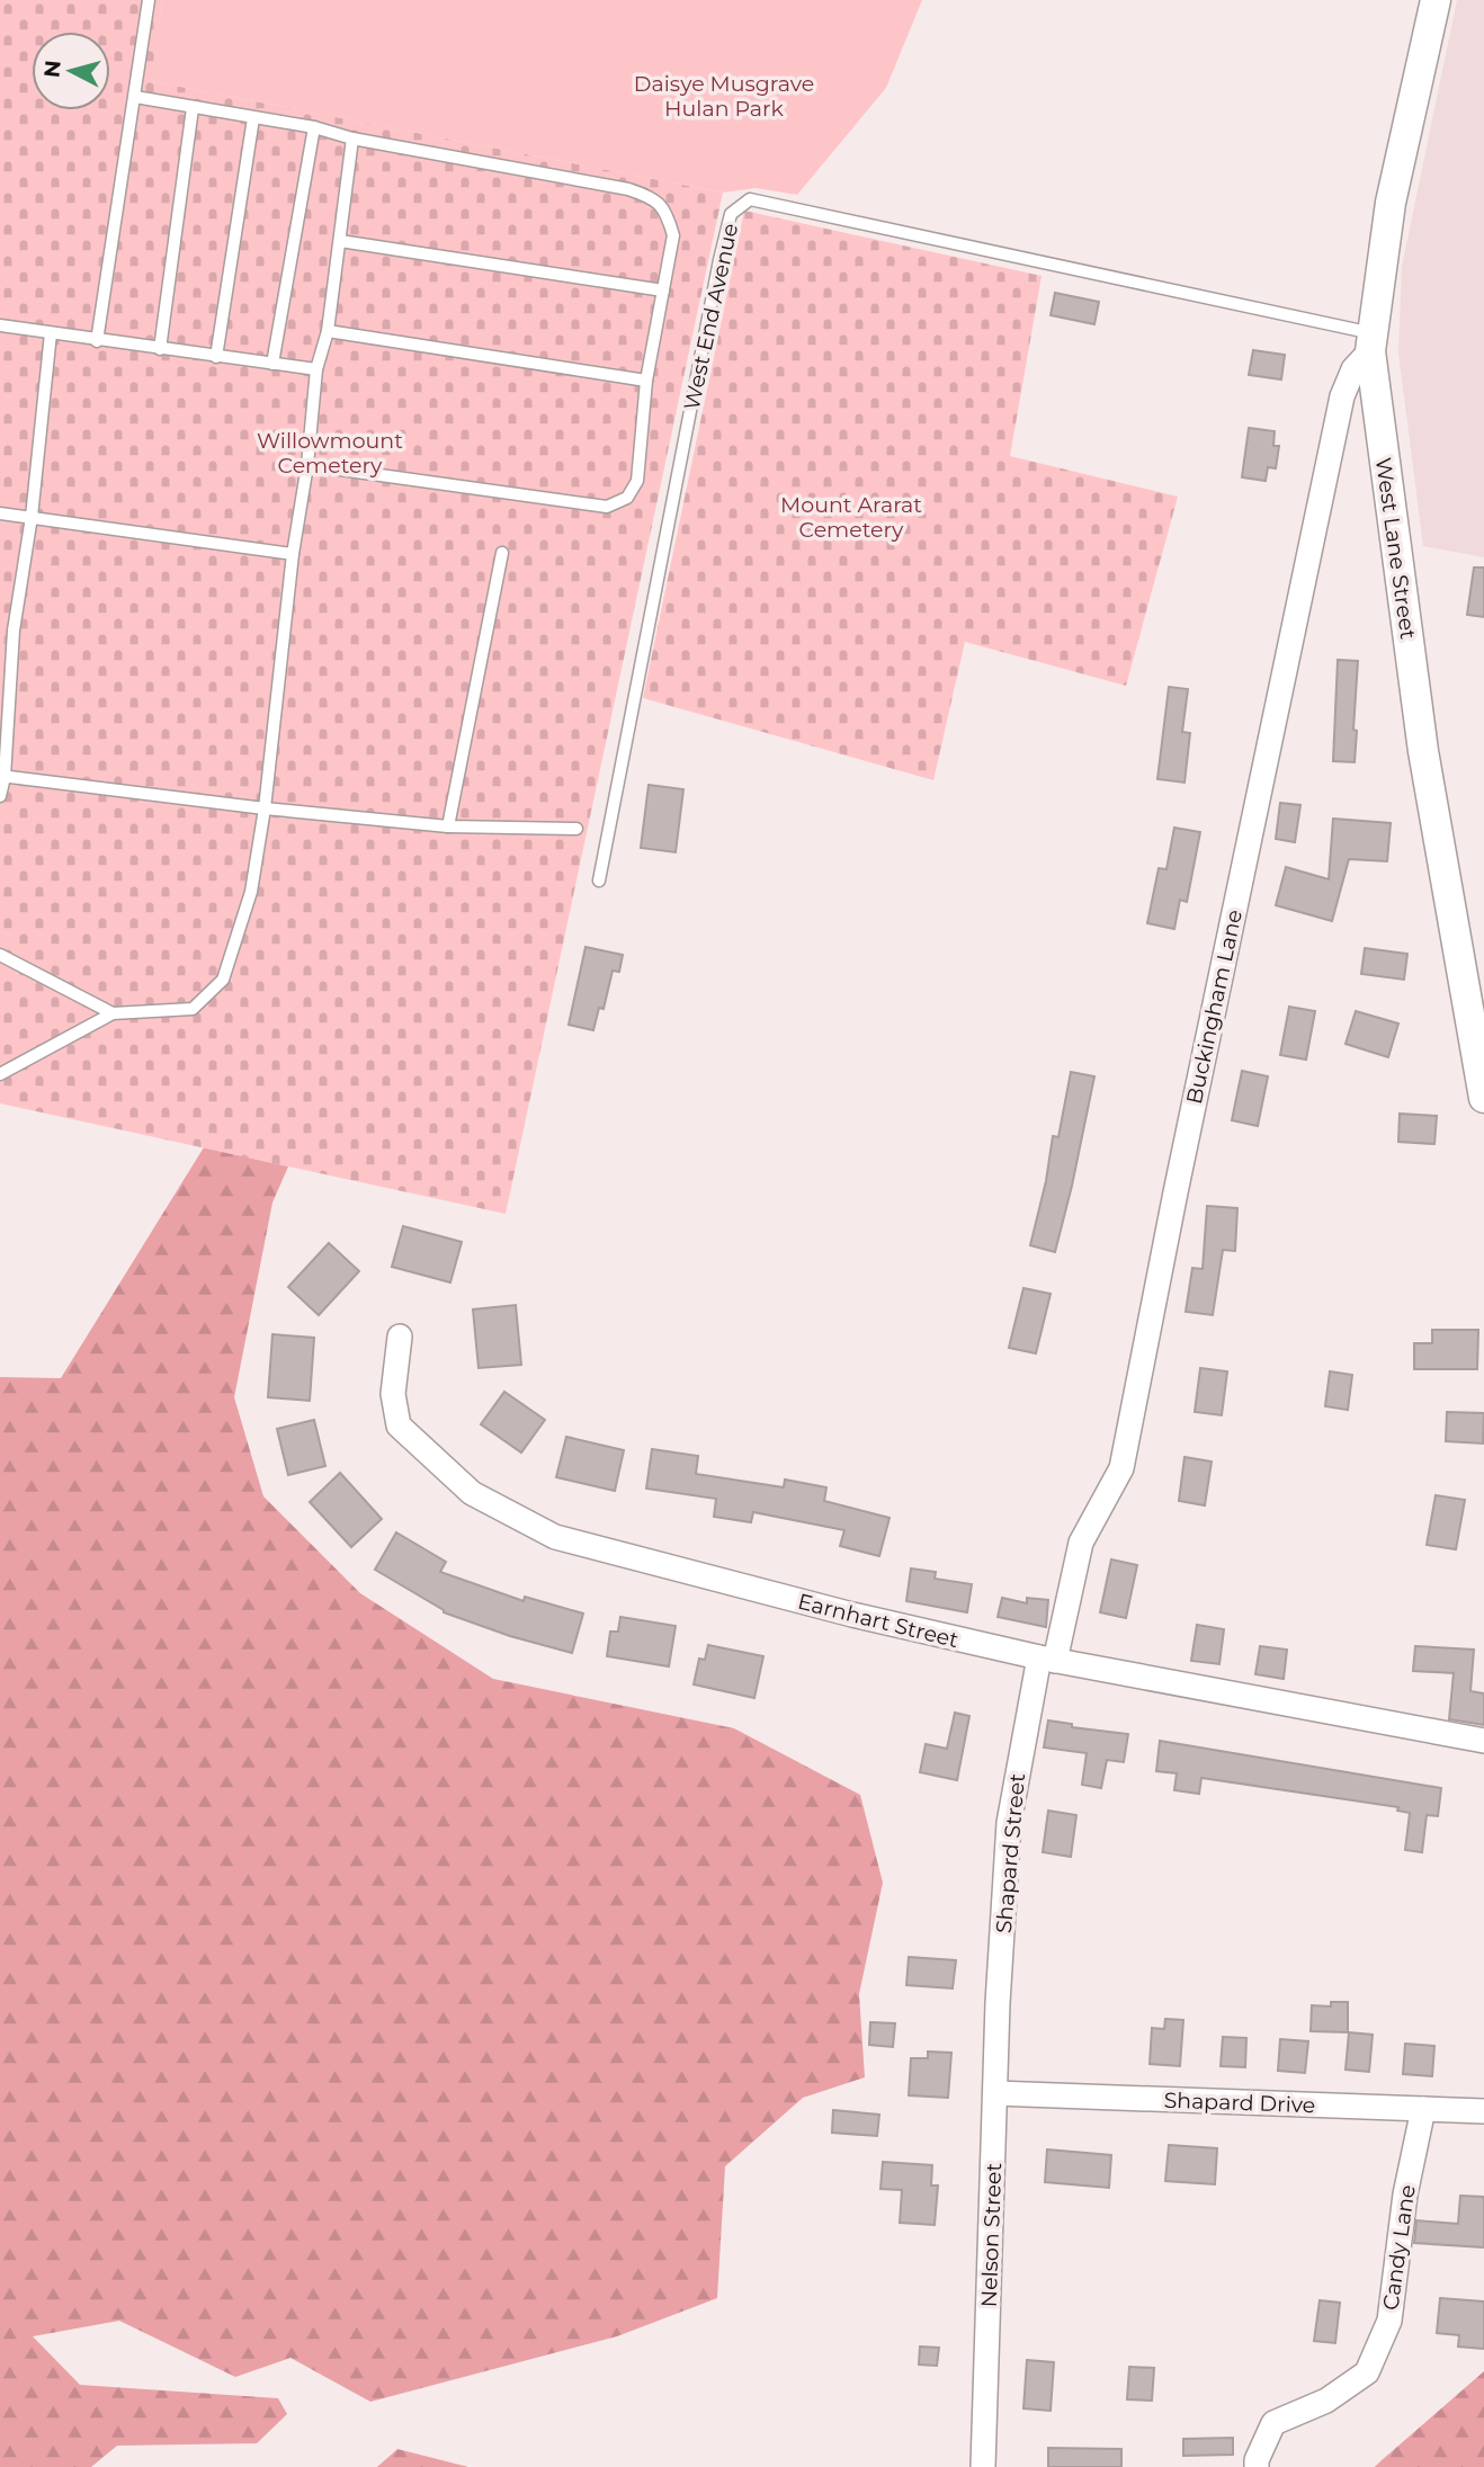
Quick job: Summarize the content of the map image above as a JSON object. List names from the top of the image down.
{
  "streets": {
    "street": [
      "West Lane Street",
      "Buckingham Lane",
      "Earnhart Street",
      "Shapard Street",
      "Shapard Drive",
      "Nelson Street",
      "Candy Lane"
    ],
    "lane": ["West End Avenue"]
  },
  "crossings": [
    ["West End Avenue", "West Lane Street"],
    ["West End Avenue", "Buckingham Lane"],
    ["West Lane Street", "Buckingham Lane"],
    ["Buckingham Lane", "Earnhart Street"],
    ["Buckingham Lane", "Shapard Street"],
    ["Earnhart Street", "Shapard Street"],
    ["Shapard Street", "Nelson Street"],
    ["Shapard Drive", "Nelson Street"],
    ["Shapard Drive", "Candy Lane"]
  ],
  "parks": ["Daisye Musgrave Hulan Park", "Willowmount Cemetery", "Mount Ararat Cemetery"],
  "north": "left"
}
